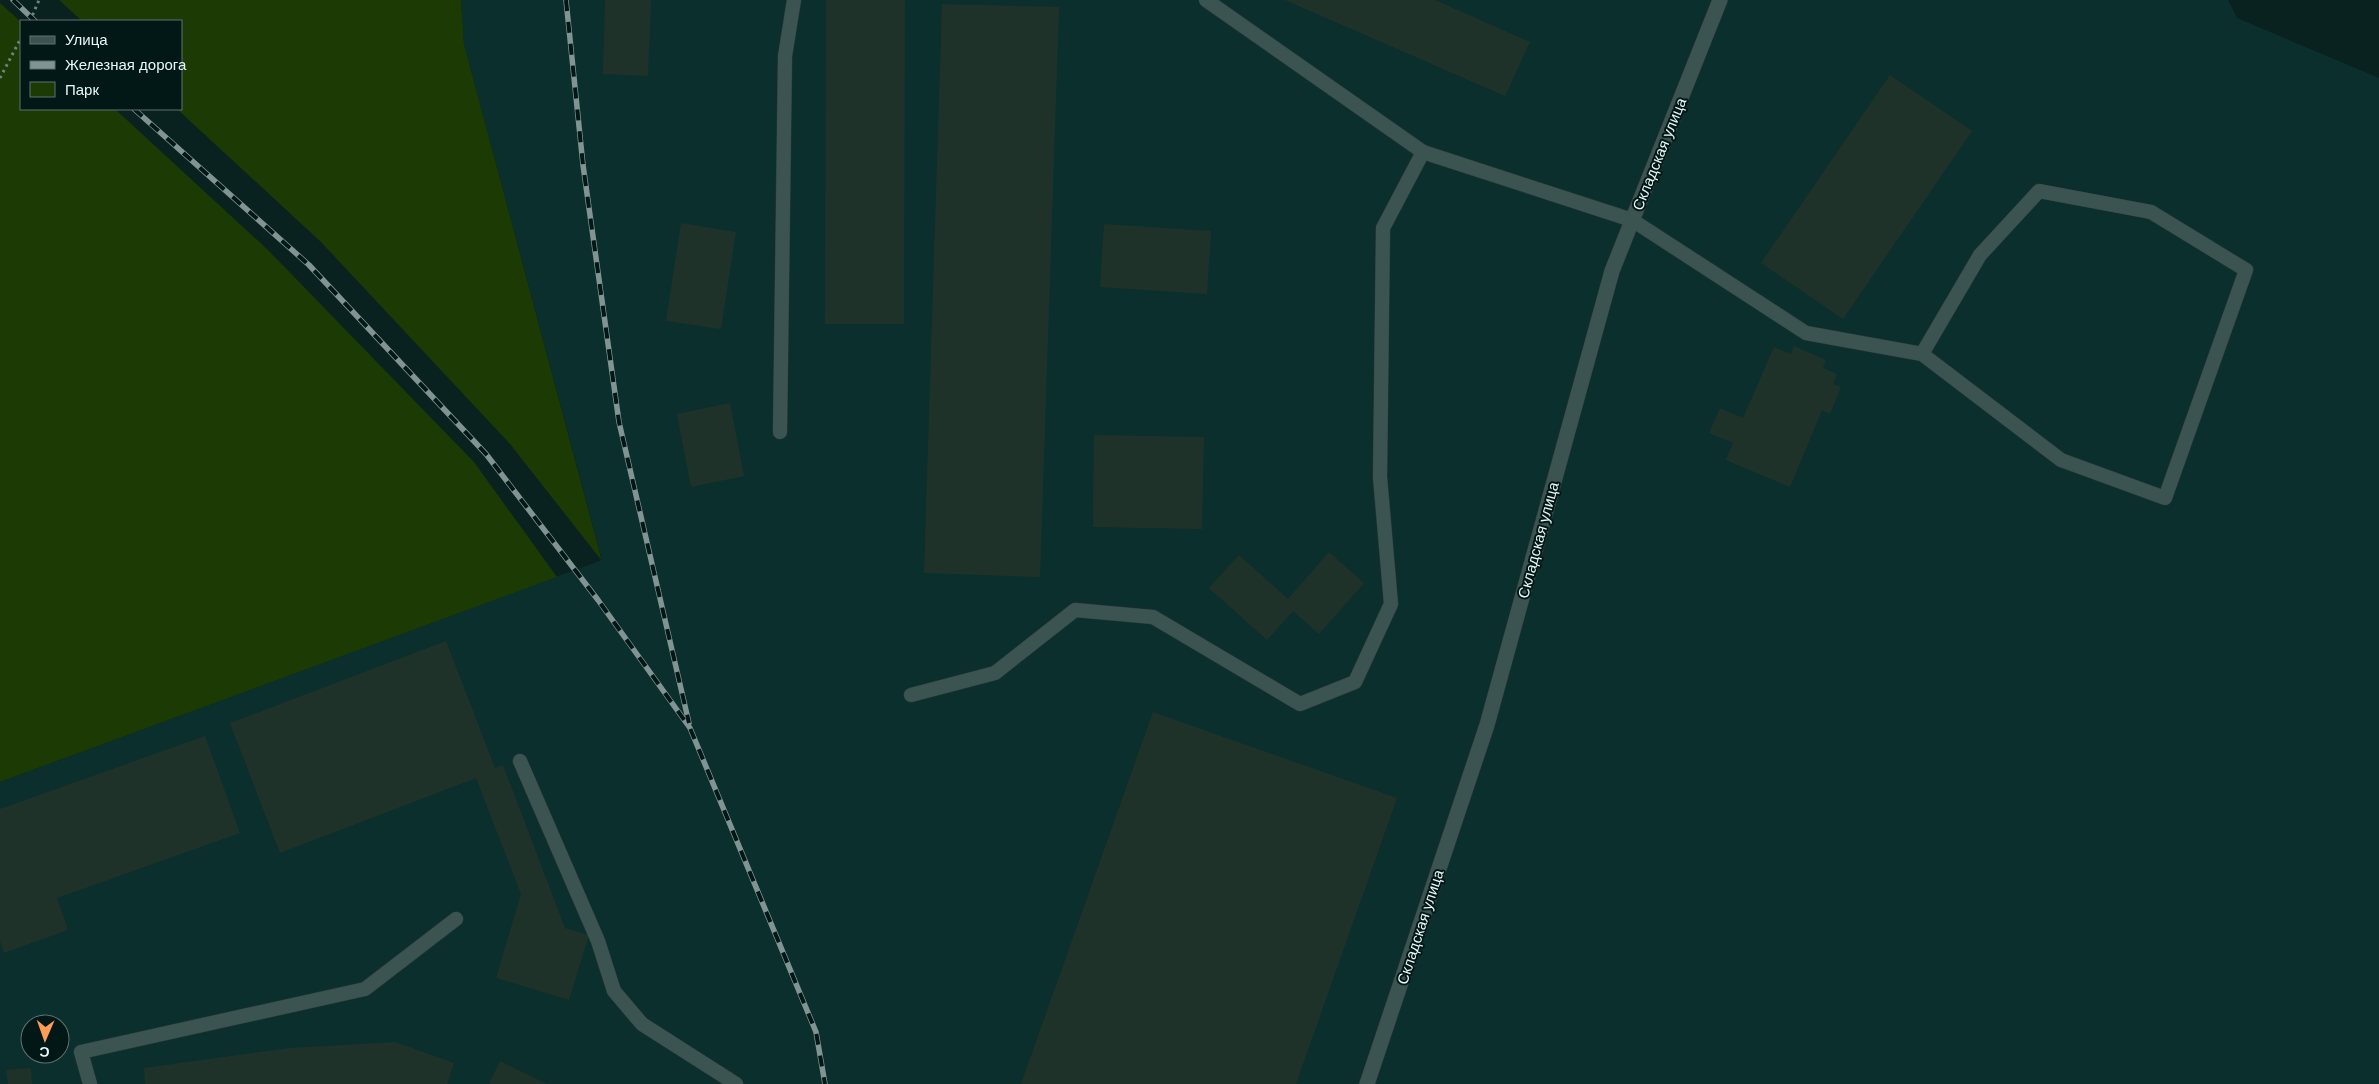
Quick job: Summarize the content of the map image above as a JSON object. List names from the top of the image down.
{
  "streets": {
    "street": ["Складская улица"]
  },
  "legend": ["Улица", "Железная дорога", "Парк"],
  "north": "bottom"
}
